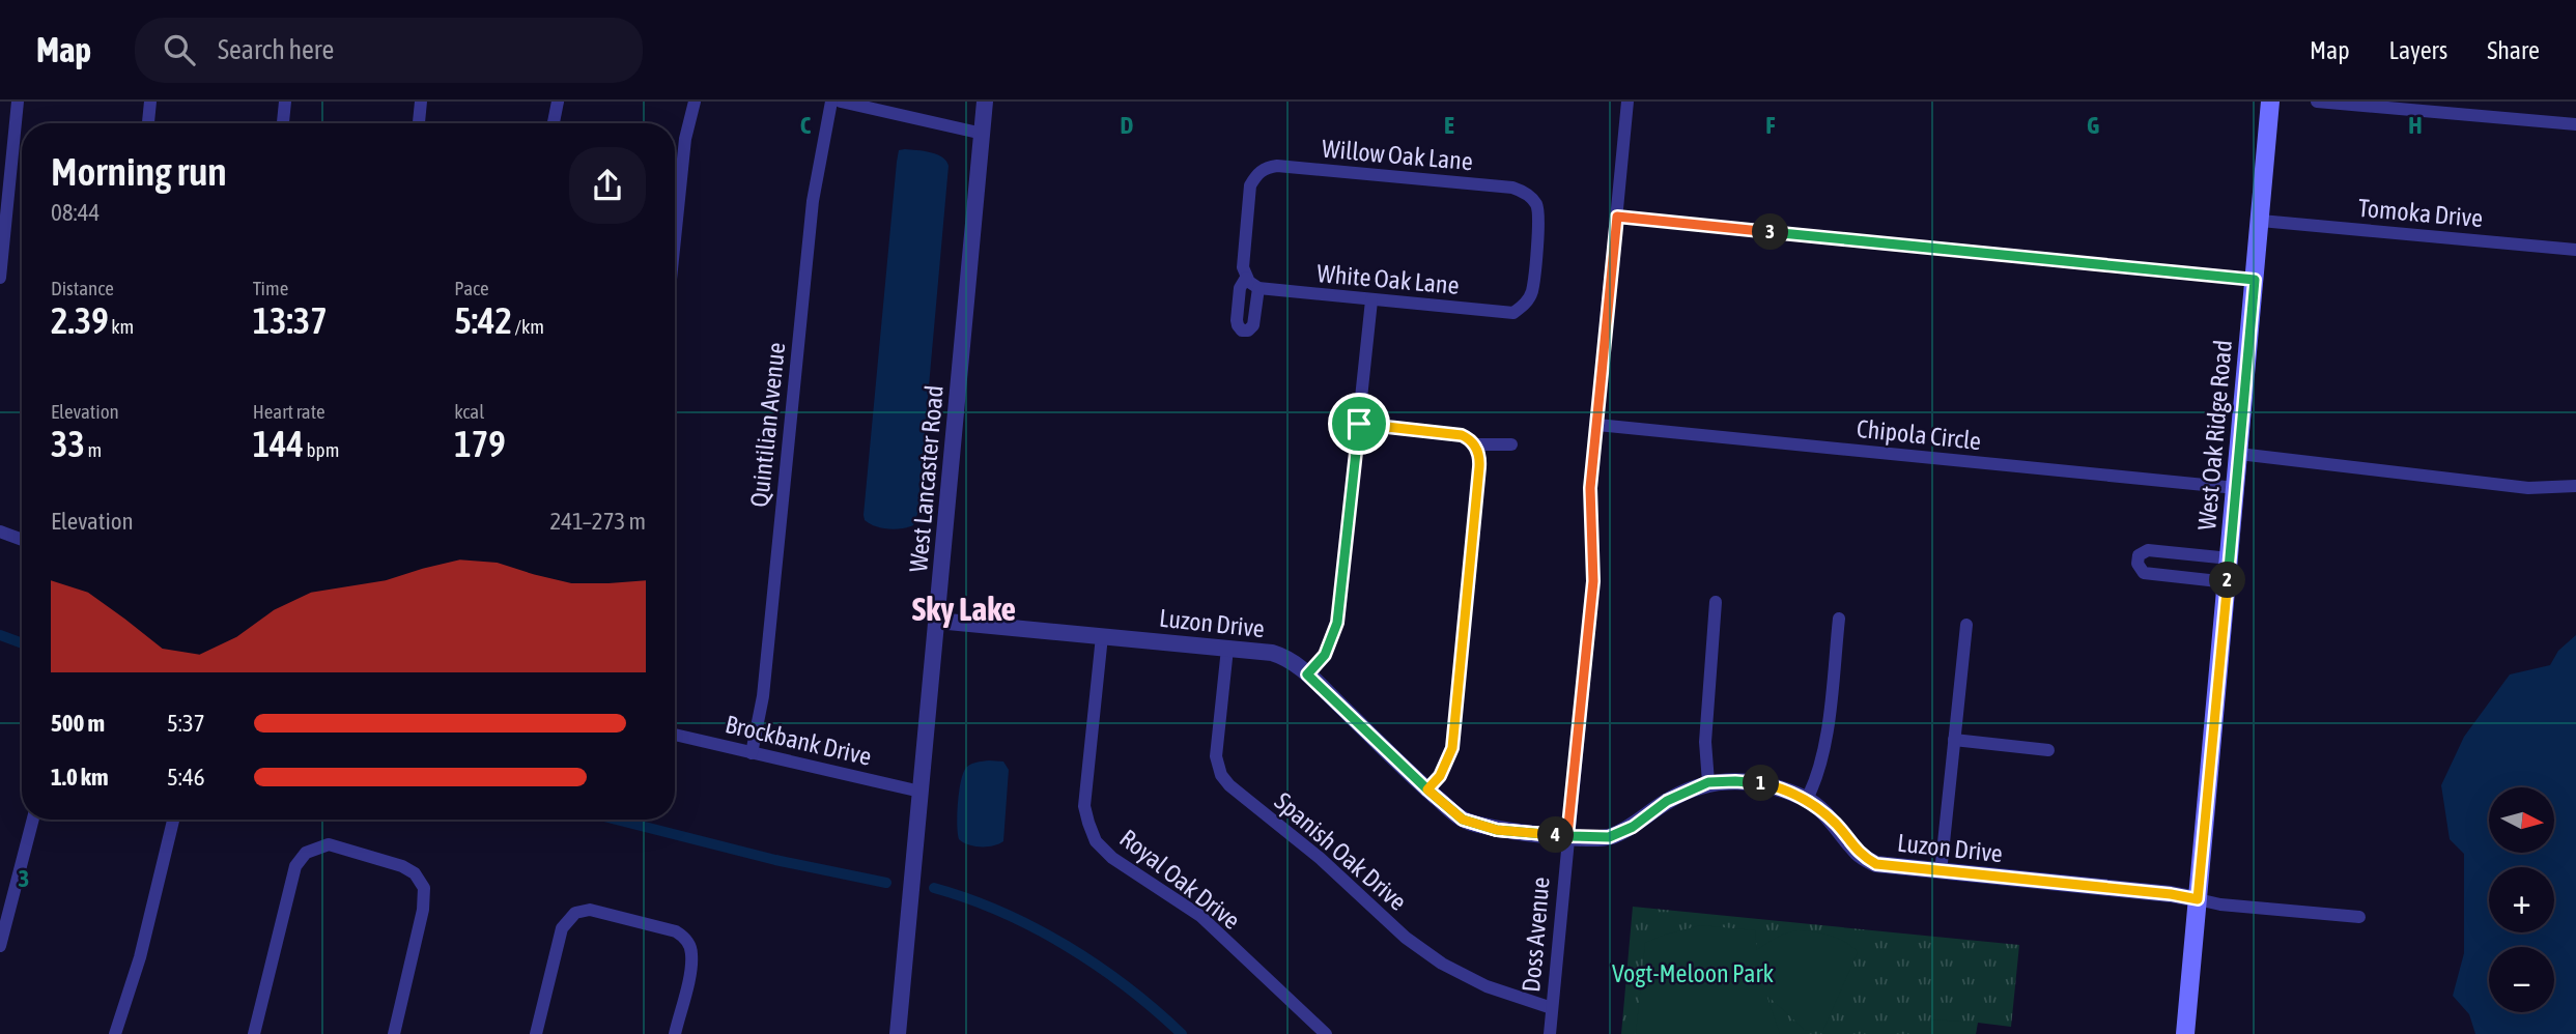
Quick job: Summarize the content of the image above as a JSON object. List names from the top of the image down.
{
  "streets": {
    "main road": ["West Oak Ridge Road"],
    "street": [
      "Willow Oak Lane",
      "Tomoka Drive",
      "White Oak Lane",
      "Quintilian Avenue",
      "Chipola Circle",
      "West Lancaster Road",
      "Luzon Drive",
      "Brockbank Drive",
      "Spanish Oak Drive",
      "Royal Oak Drive",
      "Doss Avenue"
    ]
  },
  "crossings": [
    ["Willow Oak Lane", "White Oak Lane"],
    ["Tomoka Drive", "West Oak Ridge Road"],
    ["Quintilian Avenue", "Brockbank Drive"],
    ["Chipola Circle", "West Oak Ridge Road"],
    ["Chipola Circle", "Doss Avenue"],
    ["West Oak Ridge Road", "Luzon Drive"],
    ["West Lancaster Road", "Luzon Drive"],
    ["West Lancaster Road", "Brockbank Drive"],
    ["Luzon Drive", "Spanish Oak Drive"],
    ["Luzon Drive", "Royal Oak Drive"],
    ["Luzon Drive", "Doss Avenue"],
    ["Spanish Oak Drive", "Doss Avenue"]
  ],
  "districts": ["Sky Lake"],
  "parks": ["Vogt-Meloon Park"],
  "north": "right",
  "page": {
    "header": "Map",
    "search": "Search here",
    "nav": ["Map", "Layers", "Share"],
    "heading": ["Morning run", "08:44"],
    "pins": [
      "3",
      "2",
      "1",
      "4"
    ],
    "stats": [
      ["Distance", "2.39 km"],
      ["Time", "13:37"],
      ["Pace", "5:42 /km"],
      ["Elevation", "33 m"],
      ["Heart rate", "144 bpm"],
      ["kcal", "179"]
    ],
    "chart": ["Elevation", "241–273 m"],
    "list": [
      {
        "name": "500 m",
        "note": "5:37"
      },
      {
        "name": "1.0 km",
        "note": "5:46"
      }
    ],
    "map_buttons": ["+", "−"]
  },
  "grid": {
    "columns": [
      "C",
      "D",
      "E",
      "F",
      "G",
      "H"
    ],
    "rows": ["3"]
  }
}
